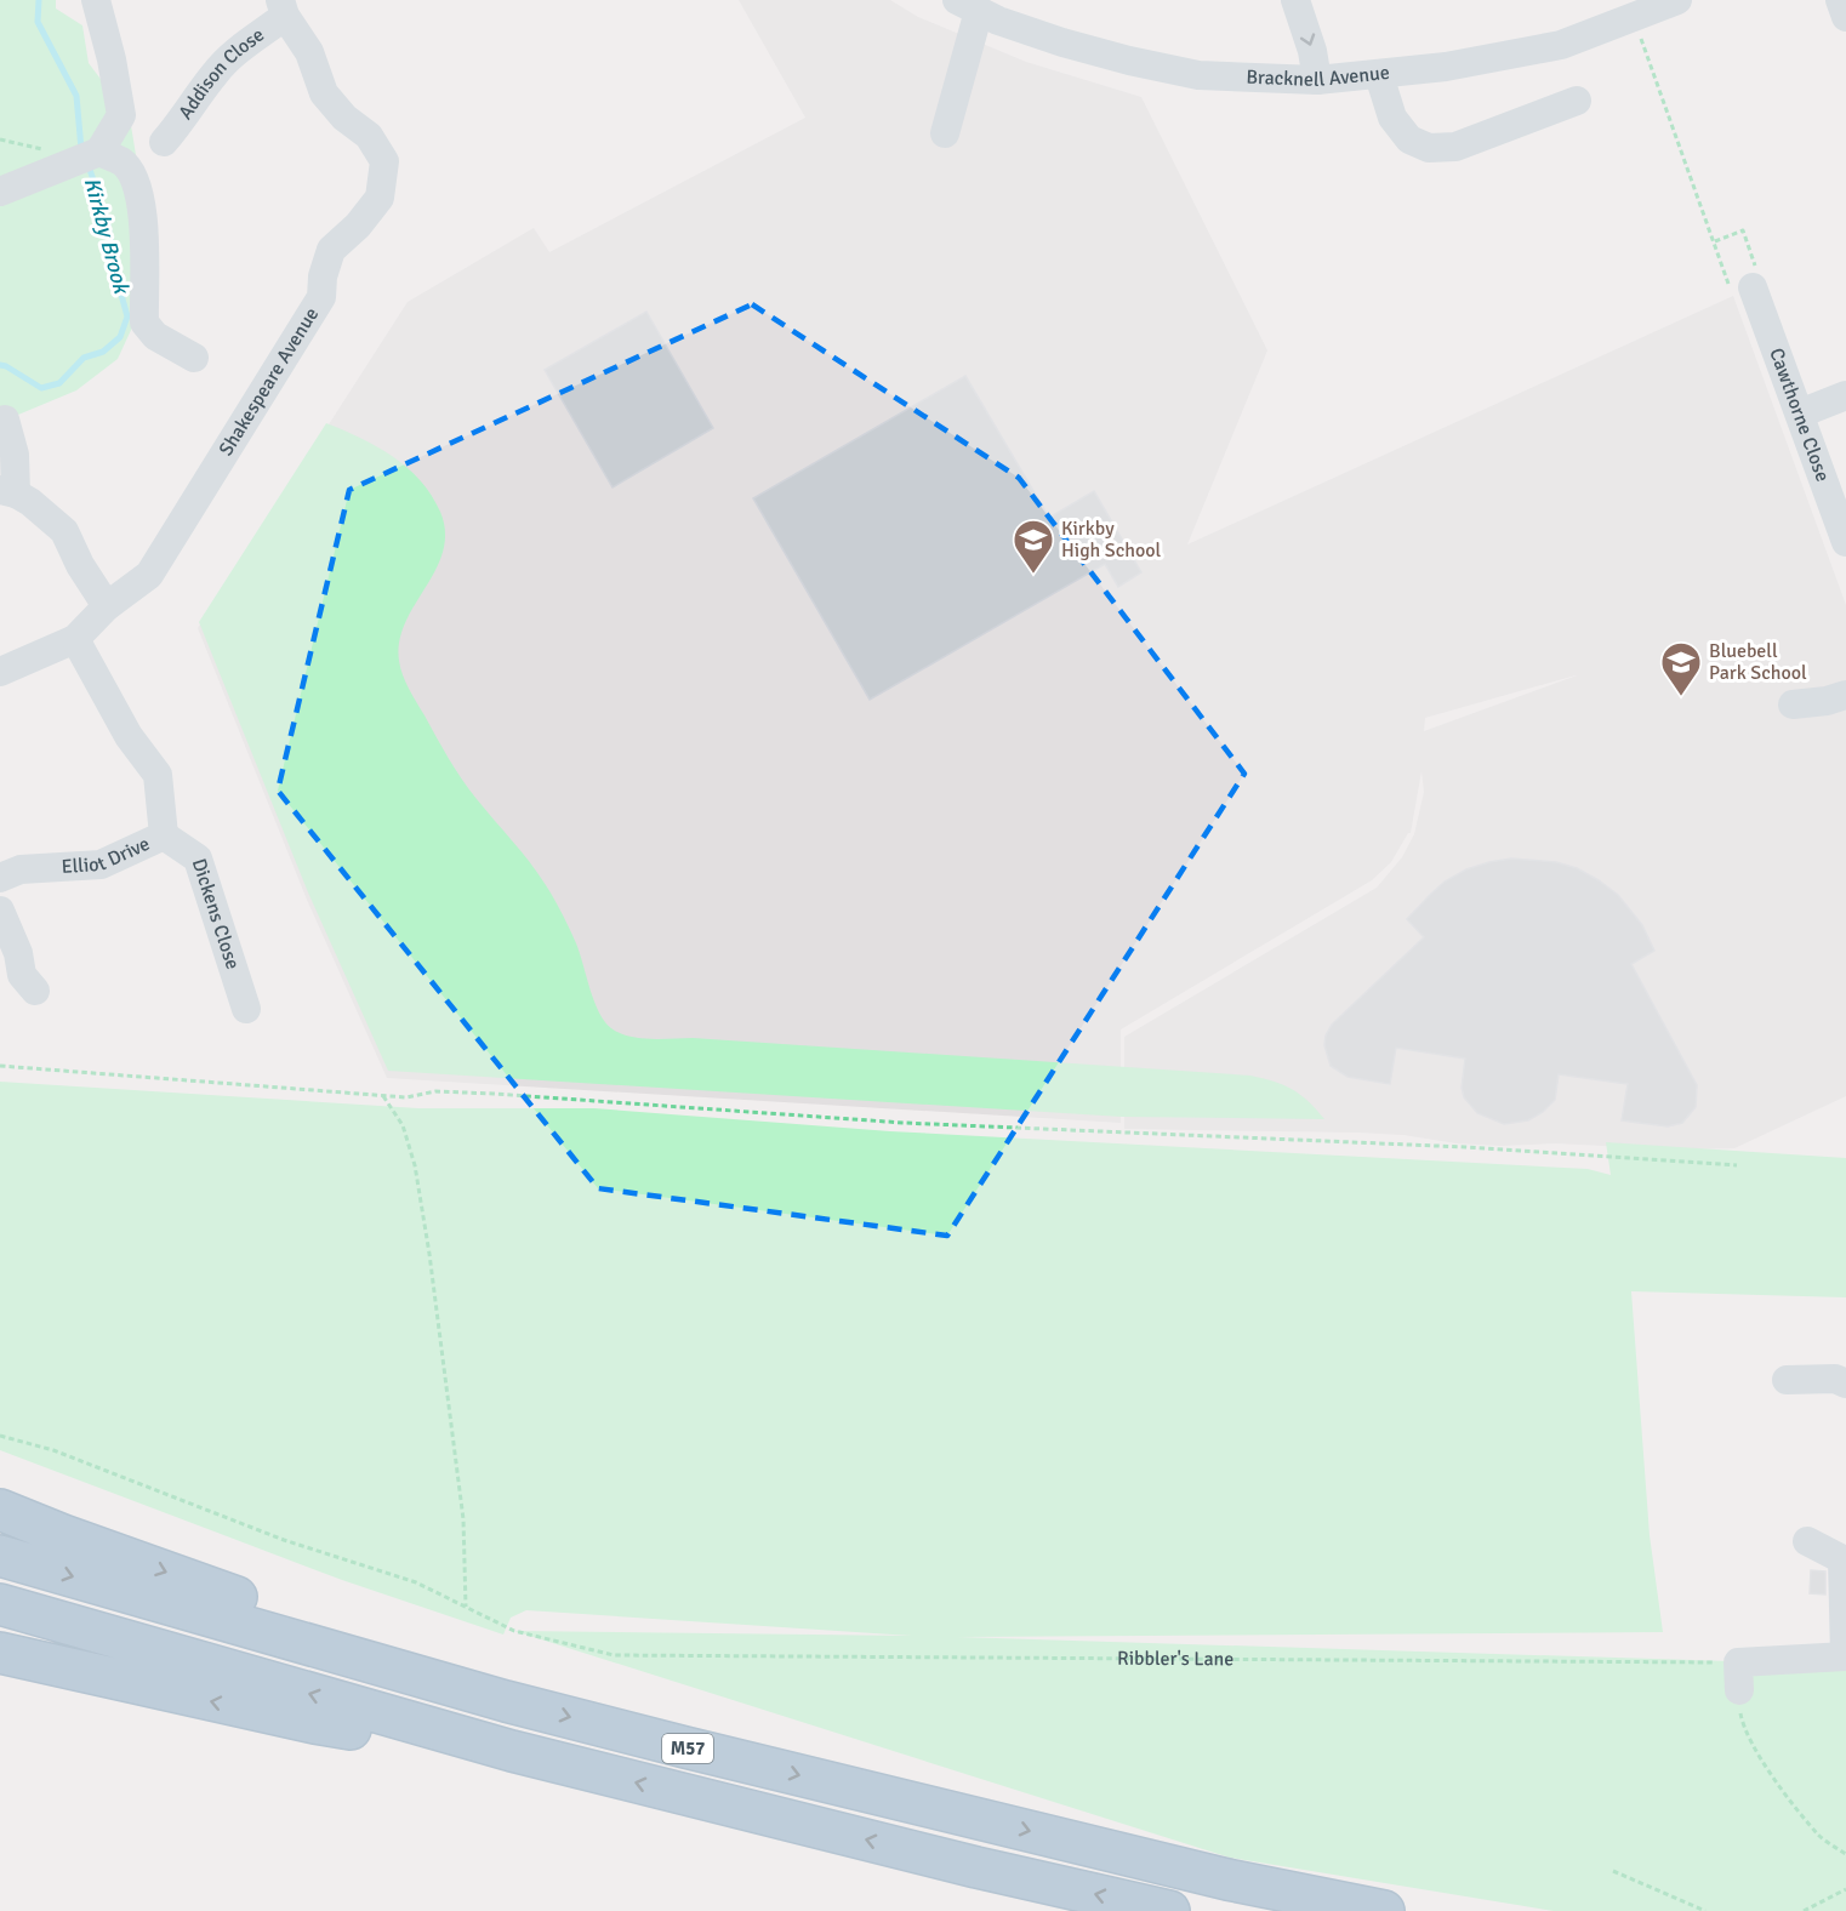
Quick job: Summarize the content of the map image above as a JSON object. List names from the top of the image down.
{
  "streets": {
    "highway": ["M57"],
    "street": [
      "Bracknell Avenue",
      "Addison Close",
      "Shakespeare Avenue",
      "Cawthorne Close",
      "Elliot Drive",
      "Dickens Close"
    ],
    "path": ["Ribbler's Lane"]
  },
  "crossings": [
    ["Addison Close", "Shakespeare Avenue"],
    ["Shakespeare Avenue", "Elliot Drive"],
    ["Elliot Drive", "Dickens Close"]
  ],
  "water": ["Kirkby Brook"],
  "places": {
    "school or university": ["Kirkby High School", "Bluebell Park School"]
  }
}
